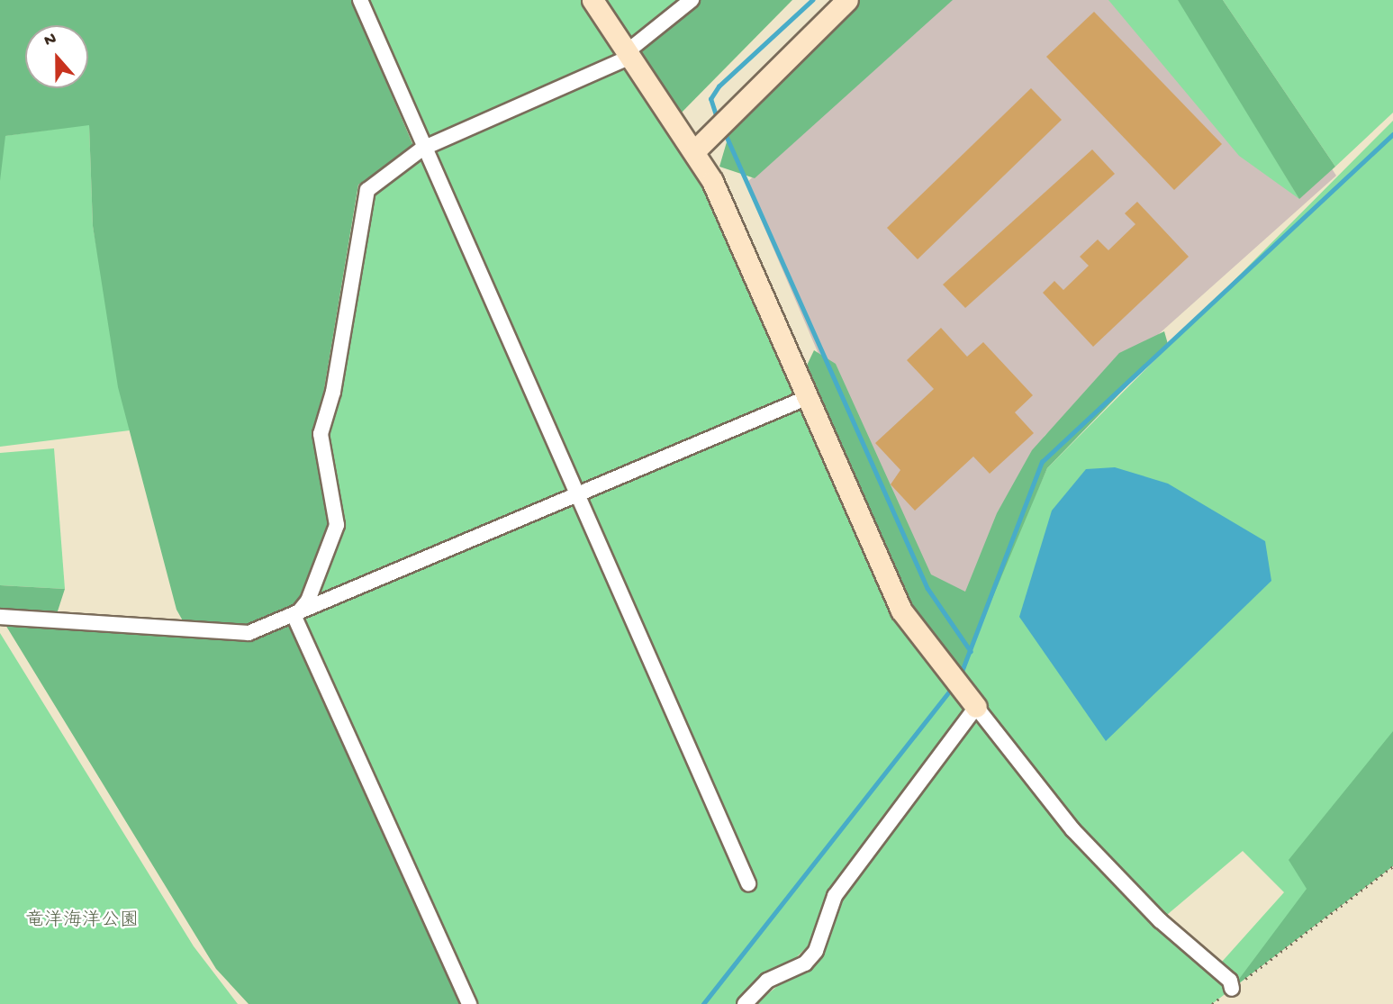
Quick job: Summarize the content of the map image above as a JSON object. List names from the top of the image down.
{
  "parks": ["竜洋海洋公園"],
  "north": "top"
}
